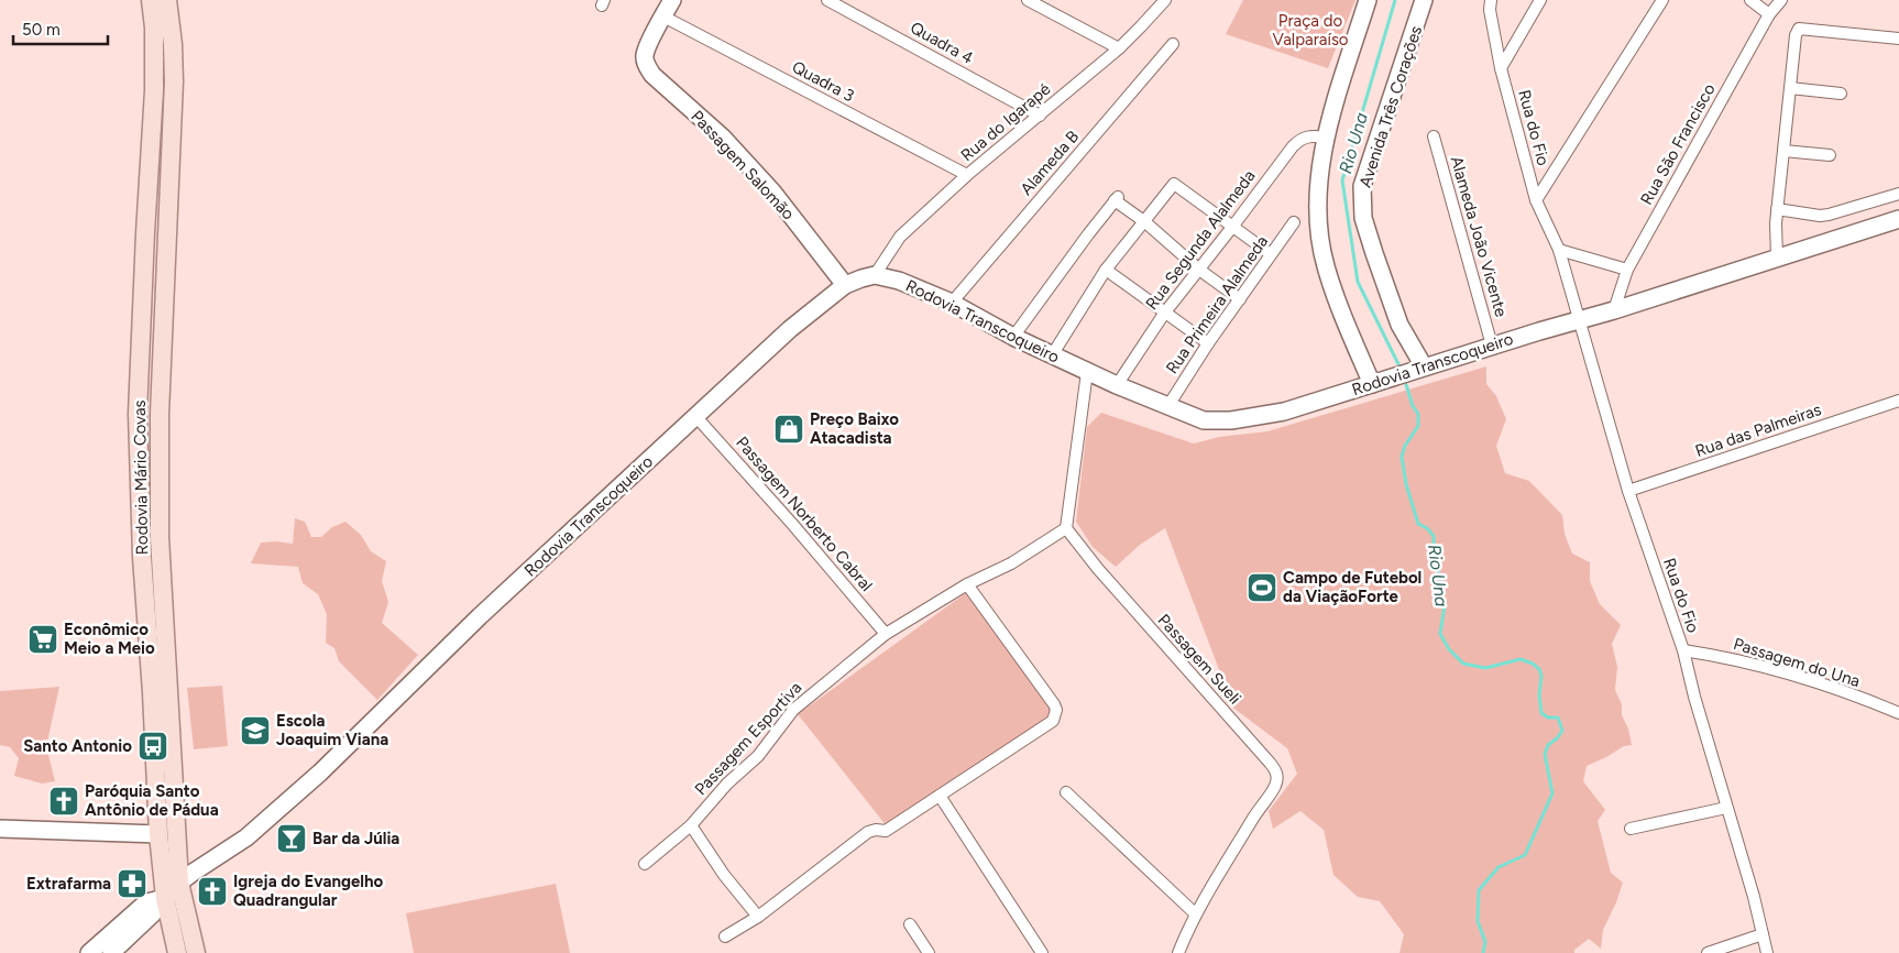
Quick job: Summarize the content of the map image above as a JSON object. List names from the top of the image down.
{
  "streets": {
    "main road": [
      "Avenida Três Corações",
      "Passagem Salomão",
      "Rodovia Transcoqueiro",
      "Rodovia Mário Covas"
    ],
    "street": [
      "Quadra 4",
      "Quadra 3",
      "Rua do Igarapé",
      "Rua do Fio",
      "Rua São Francisco",
      "Alameda B",
      "Alameda João Vicente",
      "Rua Segunda Alalmeda",
      "Rua Primeira Alalmeda",
      "Rua das Palmeiras",
      "Passagem Norberto Cabral",
      "Passagem Sueli",
      "Passagem do Una",
      "Passagem Esportiva"
    ]
  },
  "crossings": [
    ["Quadra 4", "Rua do Igarapé"],
    ["Quadra 3", "Rua do Igarapé"],
    ["Quadra 3", "Passagem Salomão"],
    ["Avenida Três Corações", "Rodovia Transcoqueiro"],
    ["Rua do Igarapé", "Rodovia Transcoqueiro"],
    ["Rua do Fio", "Rodovia Transcoqueiro"],
    ["Rua do Fio", "Rua das Palmeiras"],
    ["Rua do Fio", "Passagem do Una"],
    ["Rua São Francisco", "Rodovia Transcoqueiro"],
    ["Alameda B", "Rodovia Transcoqueiro"],
    ["Passagem Salomão", "Rodovia Transcoqueiro"],
    ["Alameda João Vicente", "Rodovia Transcoqueiro"],
    ["Rua Segunda Alalmeda", "Rodovia Transcoqueiro"],
    ["Rua Primeira Alalmeda", "Rodovia Transcoqueiro"],
    ["Rodovia Transcoqueiro", "Rodovia Mário Covas"],
    ["Rodovia Transcoqueiro", "Passagem Norberto Cabral"],
    ["Passagem Norberto Cabral", "Passagem Esportiva"],
    ["Passagem Sueli", "Passagem Esportiva"]
  ],
  "water": ["Rio Una"],
  "parks": ["Praça do Valparaíso"],
  "places": {
    "shop": ["Preço Baixo Atacadista"],
    "sports": ["Campo de Futebol da ViaçãoForte"],
    "supermarket": ["Econômico Meio a Meio"],
    "school or university": ["Escola Joaquim Viana"],
    "bus stop": ["Santo Antonio"],
    "church": ["Paróquia Santo Antônio de Pádua", "Igreja do Evangelho Quadrangular"],
    "bar": ["Bar da Júlia"],
    "pharmacy": ["Extrafarma"]
  },
  "scale_bar": "50 m"
}
